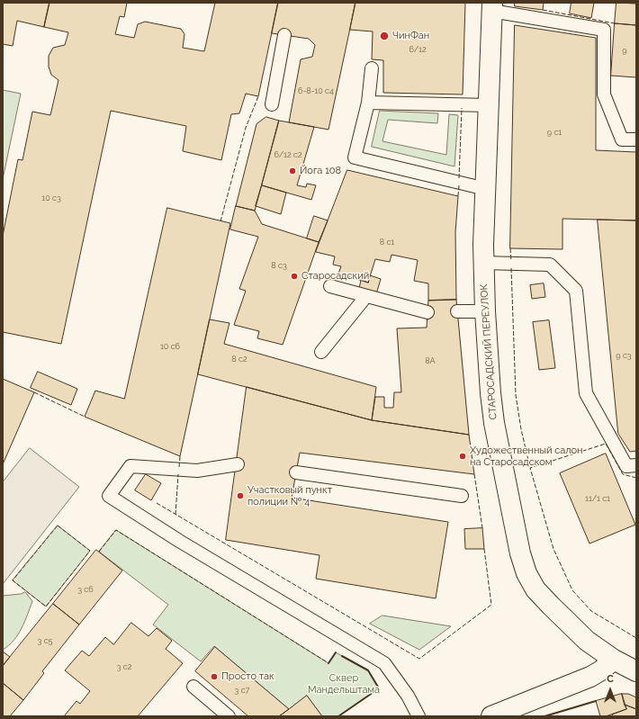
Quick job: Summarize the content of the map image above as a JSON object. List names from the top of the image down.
{
  "streets": {
    "street": ["СТАРОСАДСКИЙ ПЕРЕУЛОК"]
  },
  "parks": ["Сквер Мандельштама"],
  "places": [
    "ЧинФан",
    "Йога 108",
    "Старосадский",
    "Художественный салон на Старосадском",
    "Участковый пункт полиции № 4",
    "Просто так"
  ],
  "house_numbers": [
    "6/12",
    "9",
    "6-8-10 с4",
    "9 с1",
    "6/12 с2",
    "10 с3",
    "8 с1",
    "8 с3",
    "10 с6",
    "9 с3",
    "8 с2",
    "8А",
    "11/1 с1",
    "3 с6",
    "3 с5",
    "3 с2",
    "3 с7"
  ],
  "north": "top"
}
